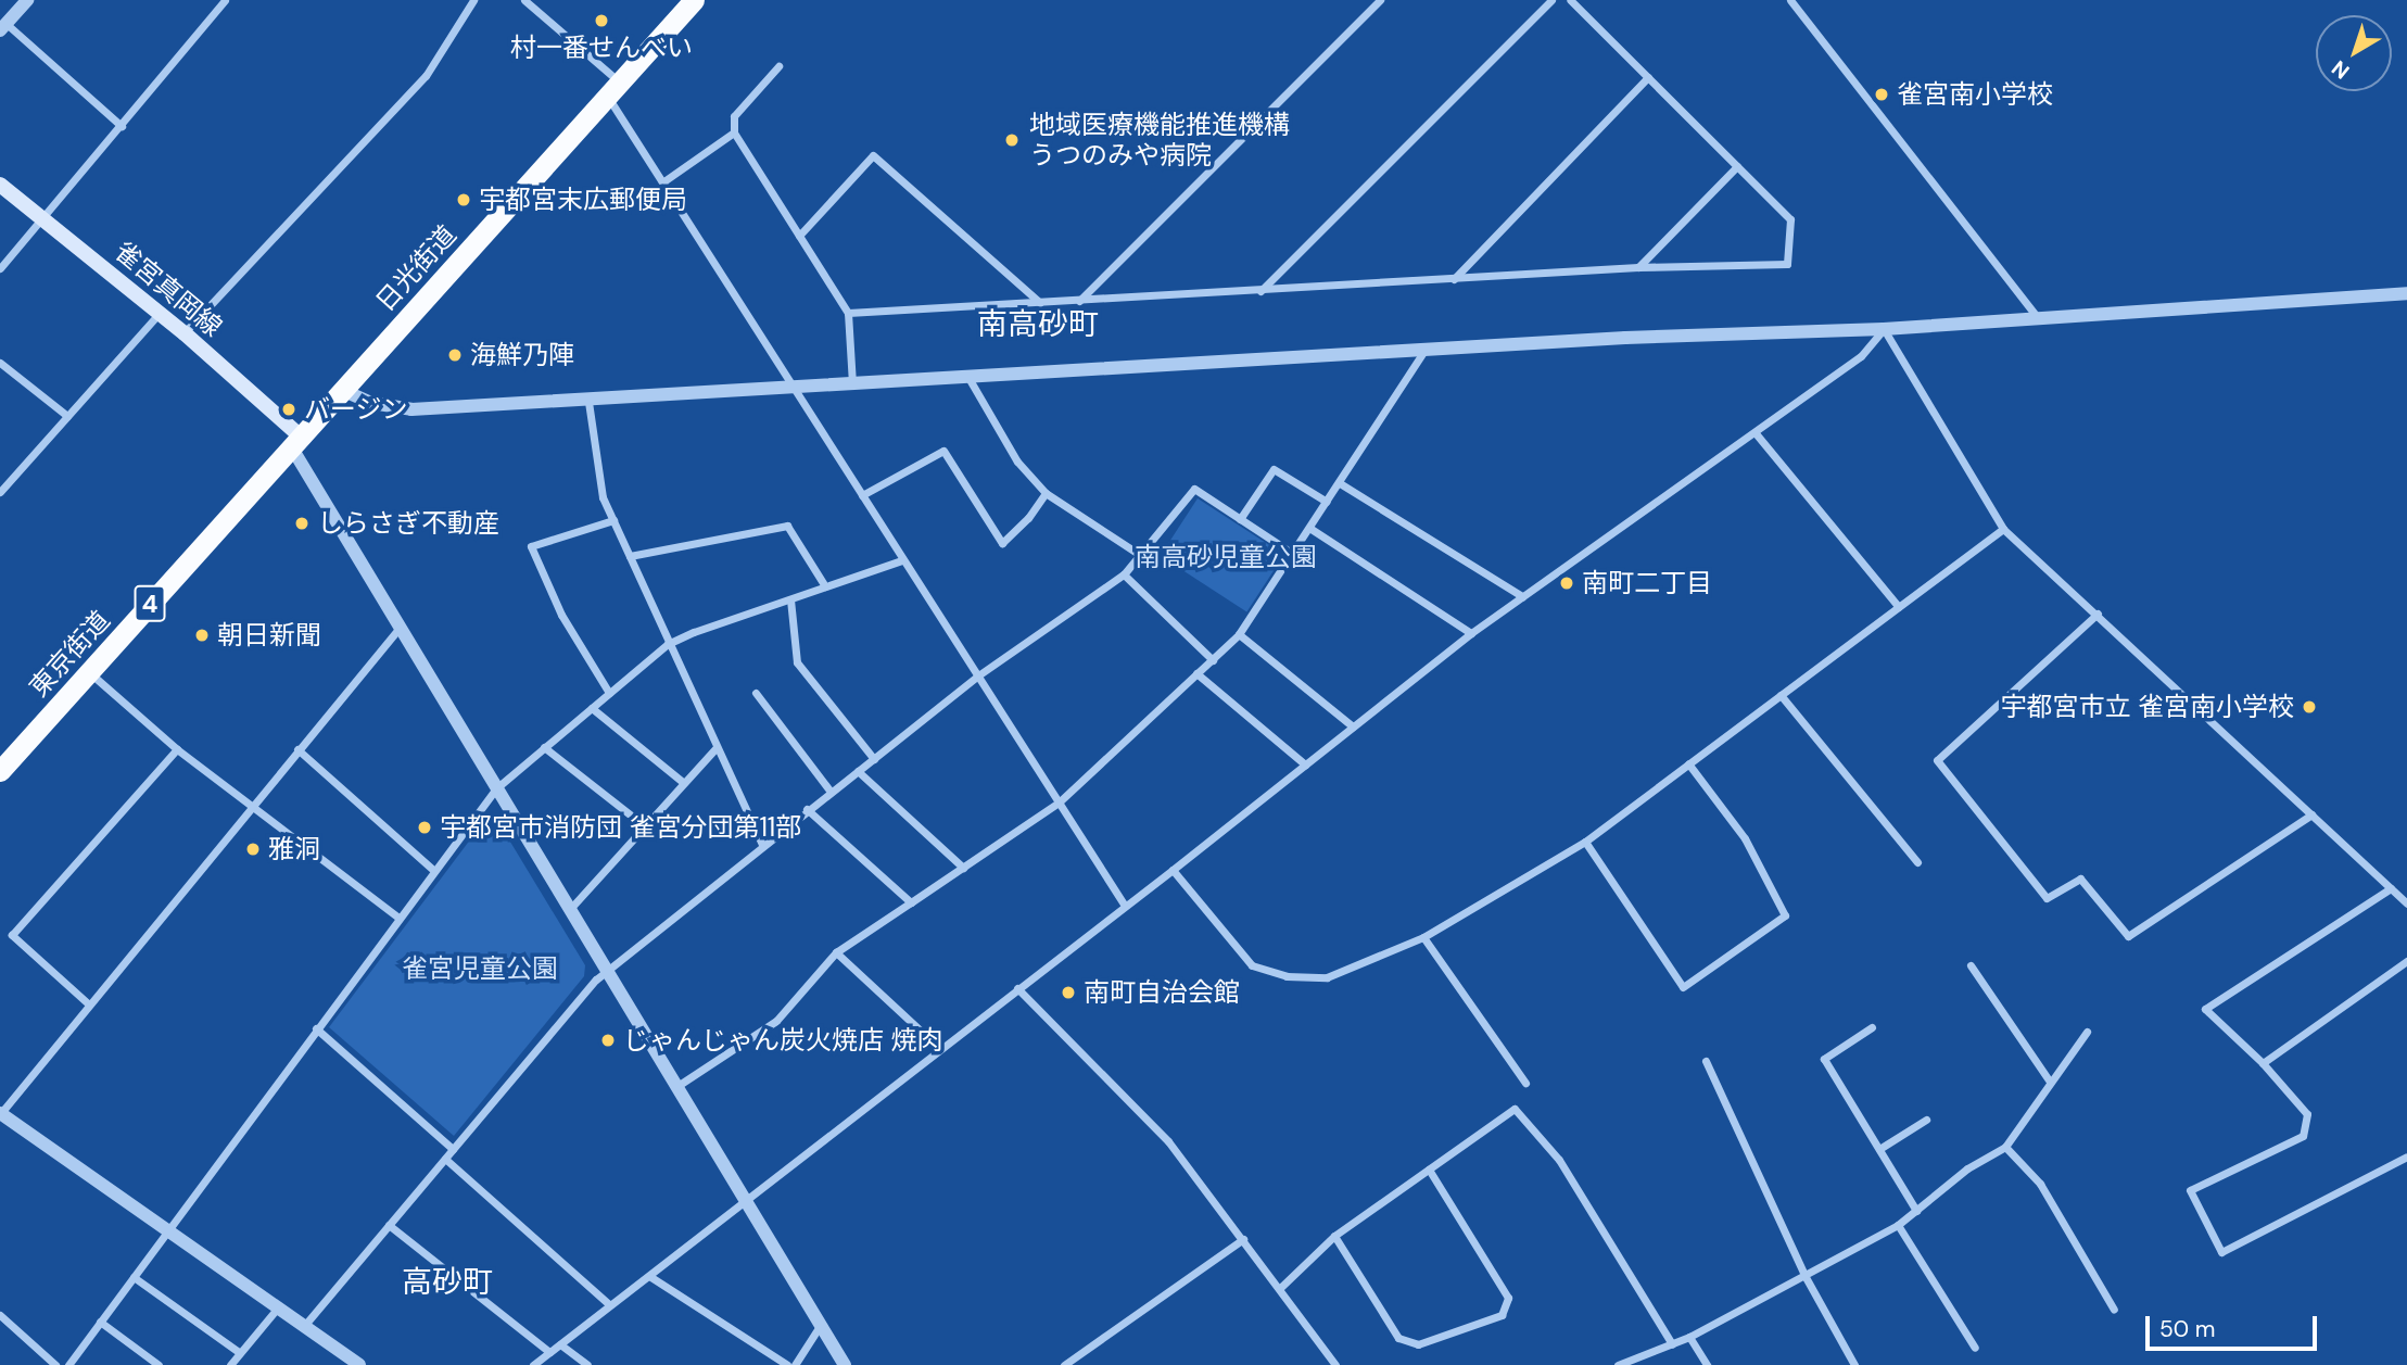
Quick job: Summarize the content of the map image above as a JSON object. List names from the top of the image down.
{
  "streets": {
    "highway": ["日光街道", "4", "東京街道"],
    "main road": ["雀宮真岡線"]
  },
  "crossings": [
    ["日光街道", "雀宮真岡線"],
    ["日光街道", "東京街道"],
    ["雀宮真岡線", "東京街道"]
  ],
  "districts": ["南高砂町", "高砂町"],
  "parks": ["南高砂児童公園", "雀宮児童公園"],
  "places": [
    "村一番せんべい",
    "雀宮南小学校",
    "地域医療機能推進機構 うつのみや病院",
    "宇都宮末広郵便局",
    "海鮮乃陣",
    "バージン",
    "しらさぎ不動産",
    "南町二丁目",
    "朝日新聞",
    "宇都宮市立 雀宮南小学校",
    "宇都宮市消防団 雀宮分団第11部",
    "雅洞",
    "南町自治会館",
    "じゃんじゃん炭火焼店 焼肉"
  ],
  "scale_bar": "50 m",
  "north": "bottom left"
}
